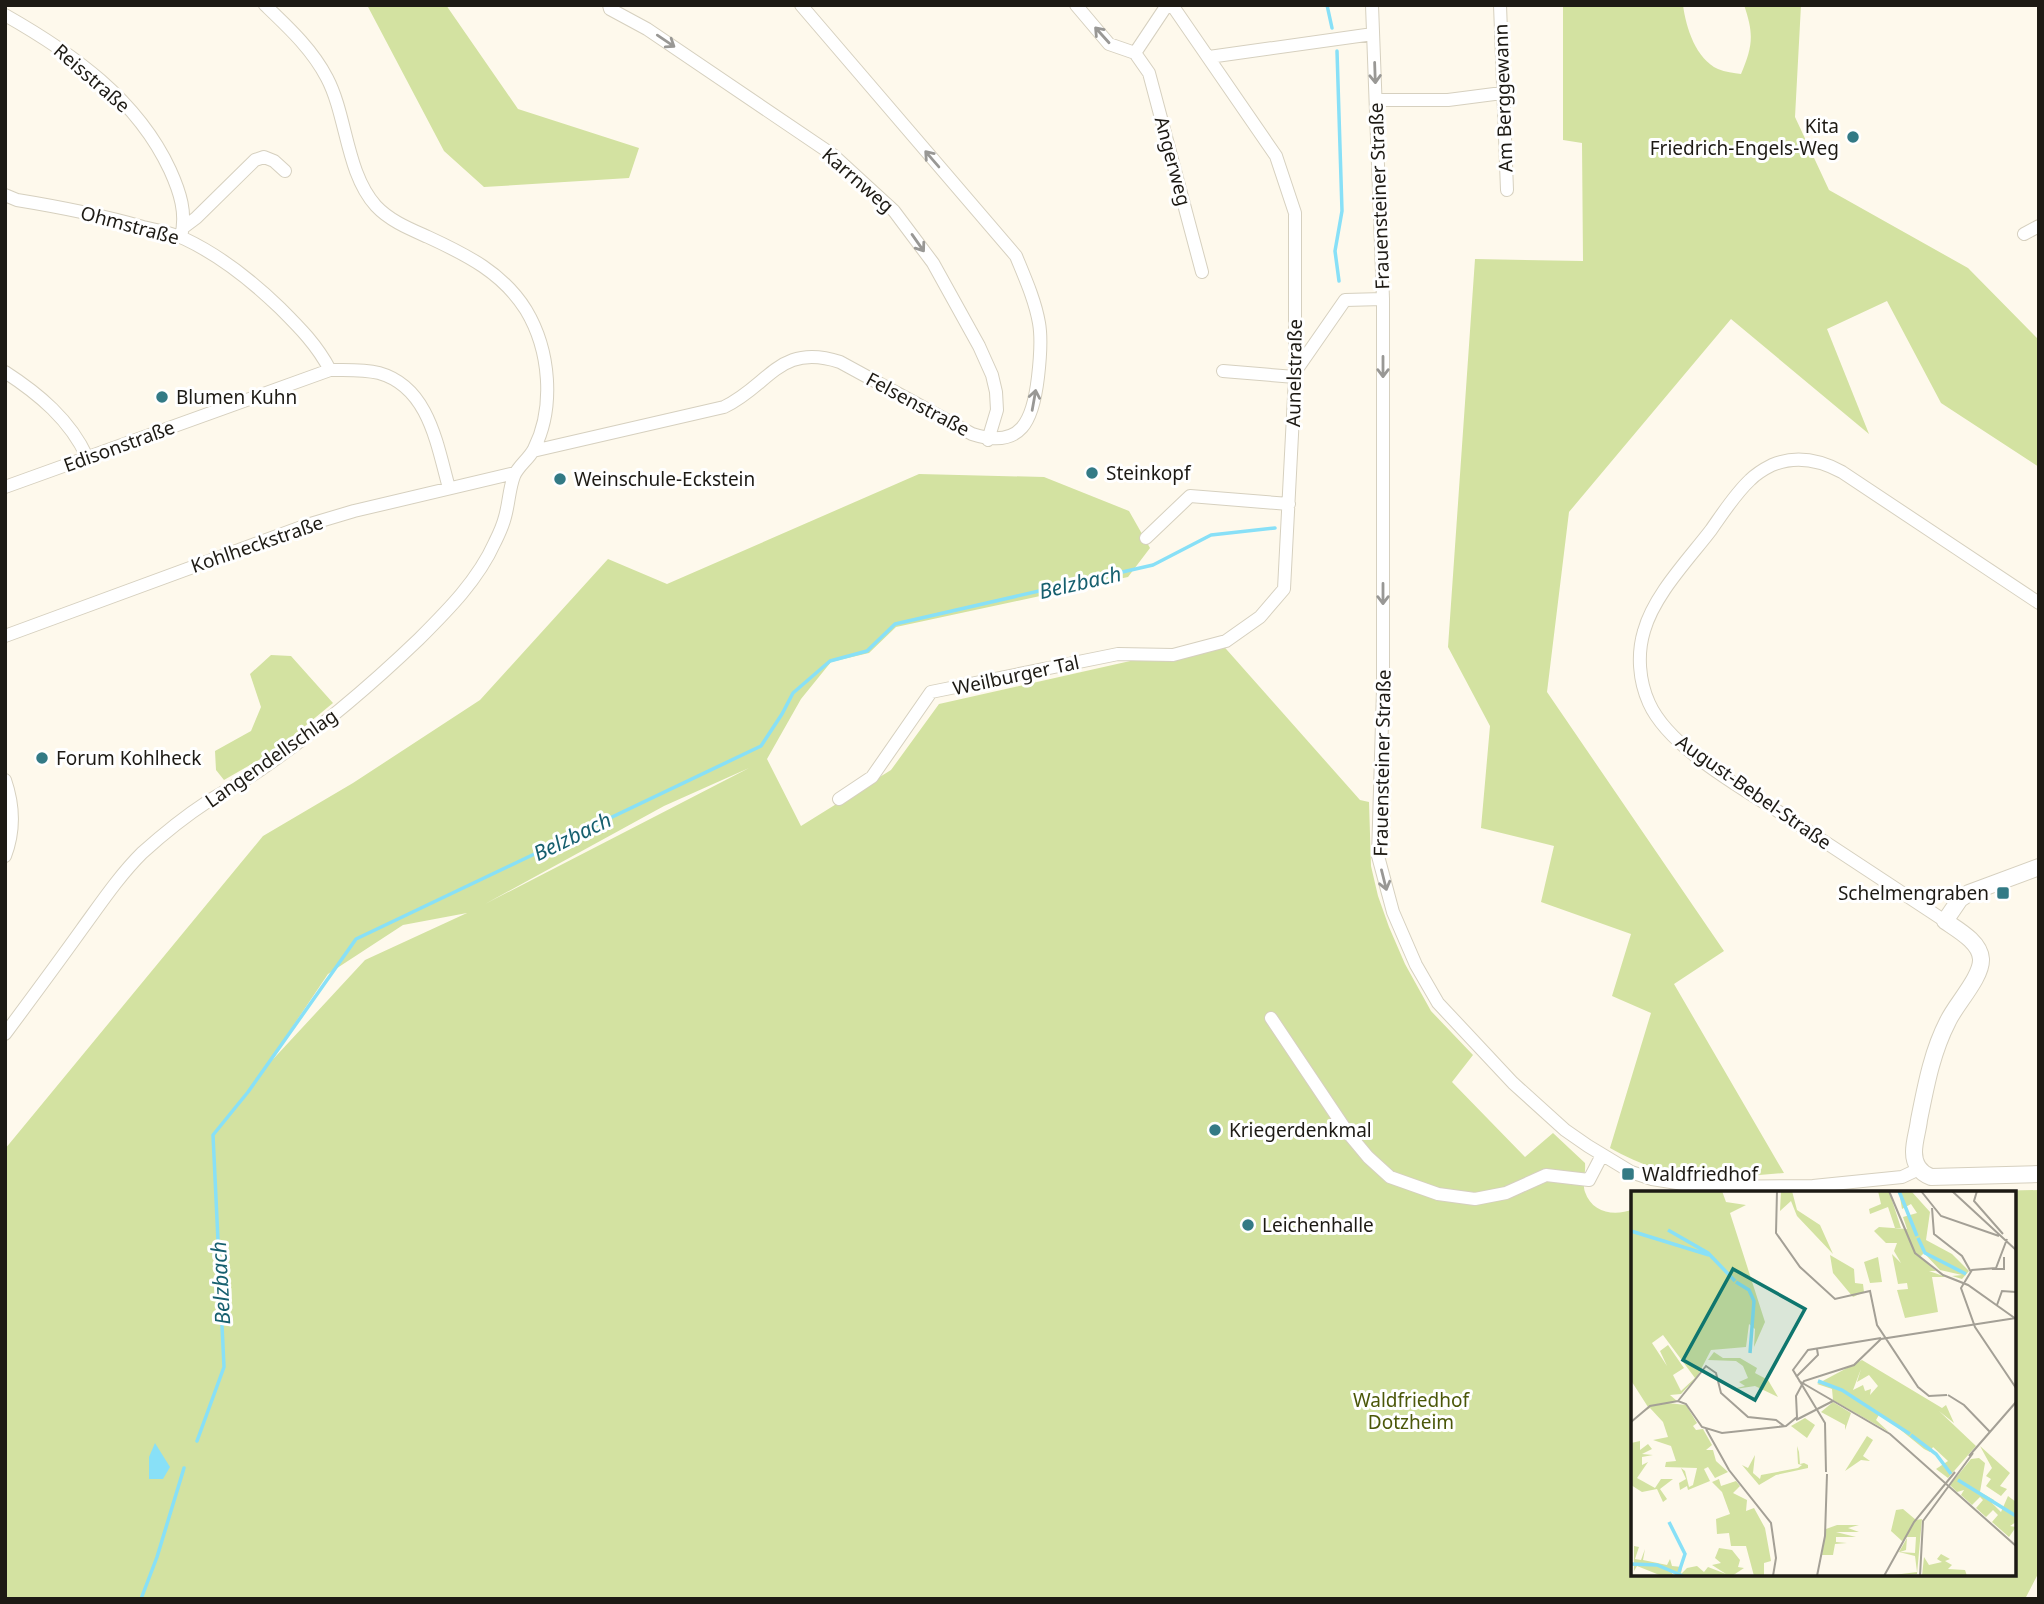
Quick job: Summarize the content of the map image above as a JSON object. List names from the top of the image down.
{
  "streets": {
    "street": [
      "Reisstraße",
      "Am Berggewann",
      "Angerweg",
      "Karrnweg",
      "Frauensteiner Straße",
      "Ohmstraße",
      "Aunelstraße",
      "Felsenstraße",
      "Edisonstraße",
      "Kohlheckstraße",
      "Weilburger Tal",
      "Langendellschlag",
      "August-Bebel-Straße"
    ]
  },
  "crossings": [
    ["Reisstraße", "Ohmstraße"],
    ["Karrnweg", "Felsenstraße"],
    ["Ohmstraße", "Edisonstraße"],
    ["Aunelstraße", "Weilburger Tal"],
    ["Edisonstraße", "Kohlheckstraße"],
    ["Kohlheckstraße", "Langendellschlag"]
  ],
  "one_way": ["Karrnweg", "Frauensteiner Straße", "Felsenstraße"],
  "water": ["Belzbach"],
  "parks": ["Waldfriedhof Dotzheim"],
  "places": {
    "other": [
      "Kita Friedrich-Engels-Weg",
      "Blumen Kuhn",
      "Steinkopf",
      "Weinschule-Eckstein",
      "Forum Kohlheck",
      "Kriegerdenkmal",
      "Leichenhalle"
    ],
    "transit": ["Schelmengraben", "Waldfriedhof"]
  }
}
